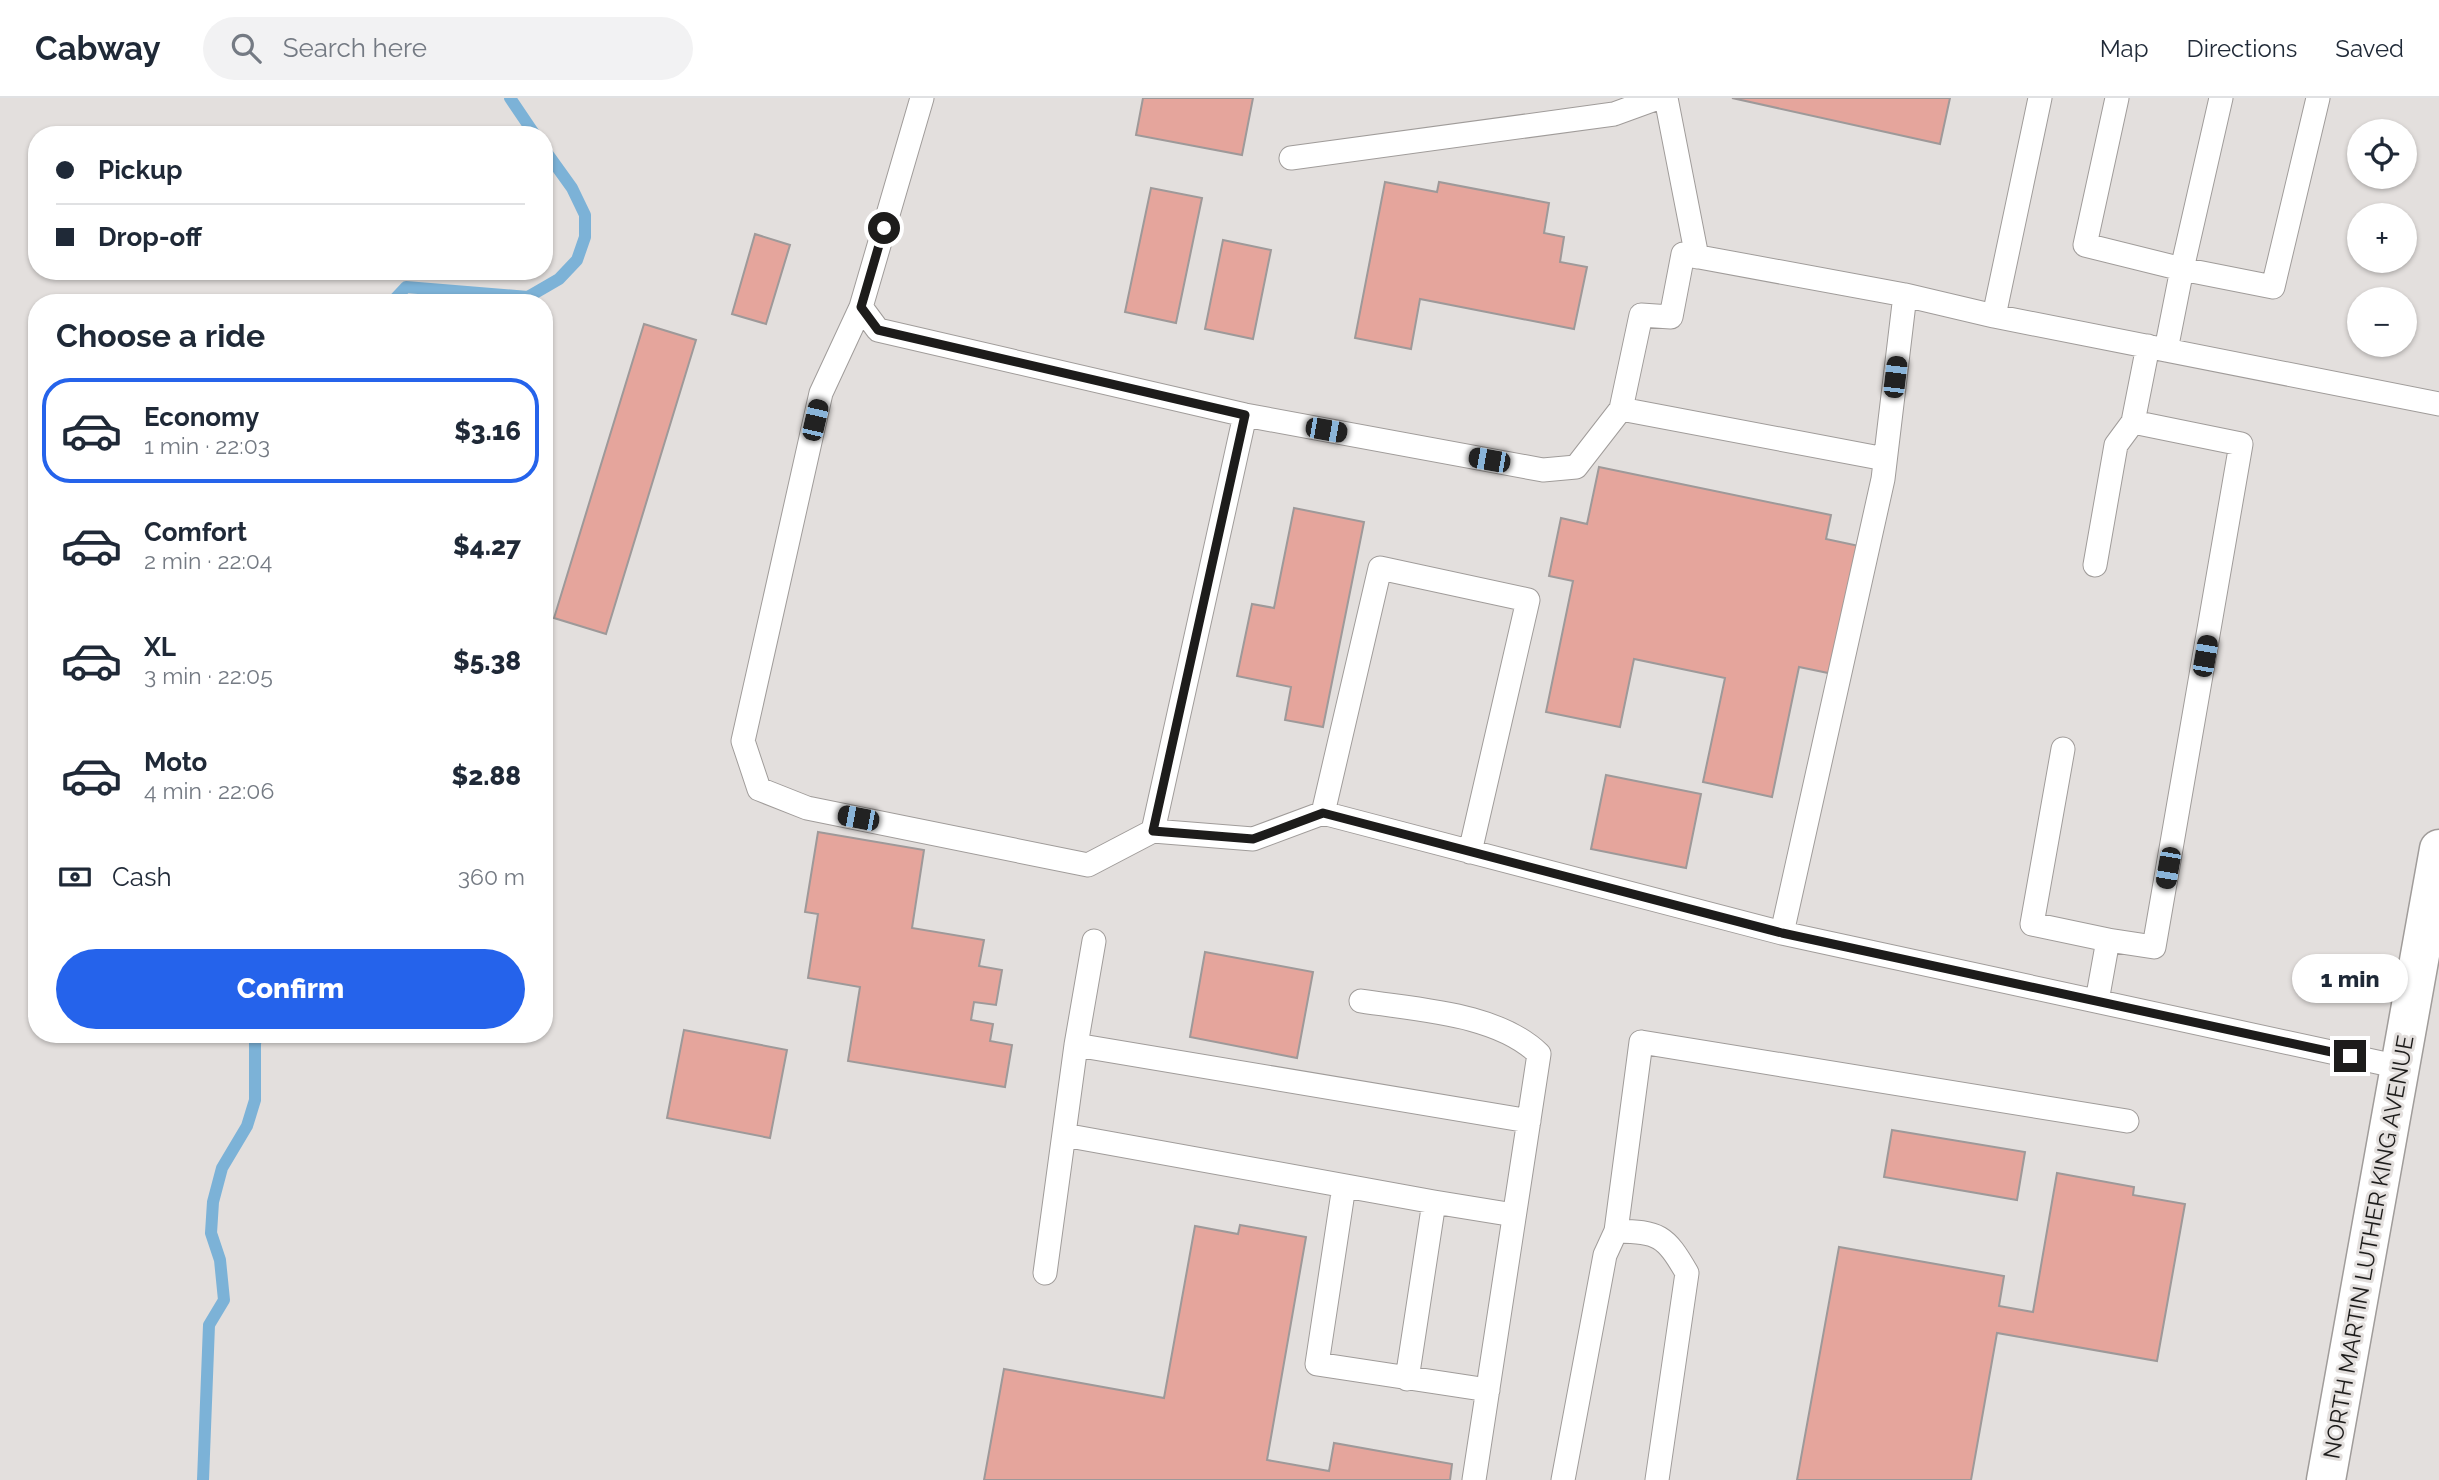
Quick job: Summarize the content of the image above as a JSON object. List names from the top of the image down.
{
  "streets": {
    "main road": ["NORTH MARTIN LUTHER KING AVENUE"]
  },
  "page": {
    "header": "Cabway",
    "search": "Search here",
    "nav": ["Map", "Directions", "Saved"],
    "map_buttons": ["+", "−"],
    "banner": ["Pickup", "Drop-off"],
    "heading": "Choose a ride",
    "list": [
      {
        "name": "Economy",
        "note": "1 min · 22:03",
        "value": "$3.16"
      },
      {
        "name": "Comfort",
        "note": "2 min · 22:04",
        "value": "$4.27"
      },
      {
        "name": "XL",
        "note": "3 min · 22:05",
        "value": "$5.38"
      },
      {
        "name": "Moto",
        "note": "4 min · 22:06",
        "value": "$2.88"
      }
    ],
    "pay": ["Cash", "360 m"],
    "buttons": "Confirm",
    "bubble": "1 min"
  }
}
